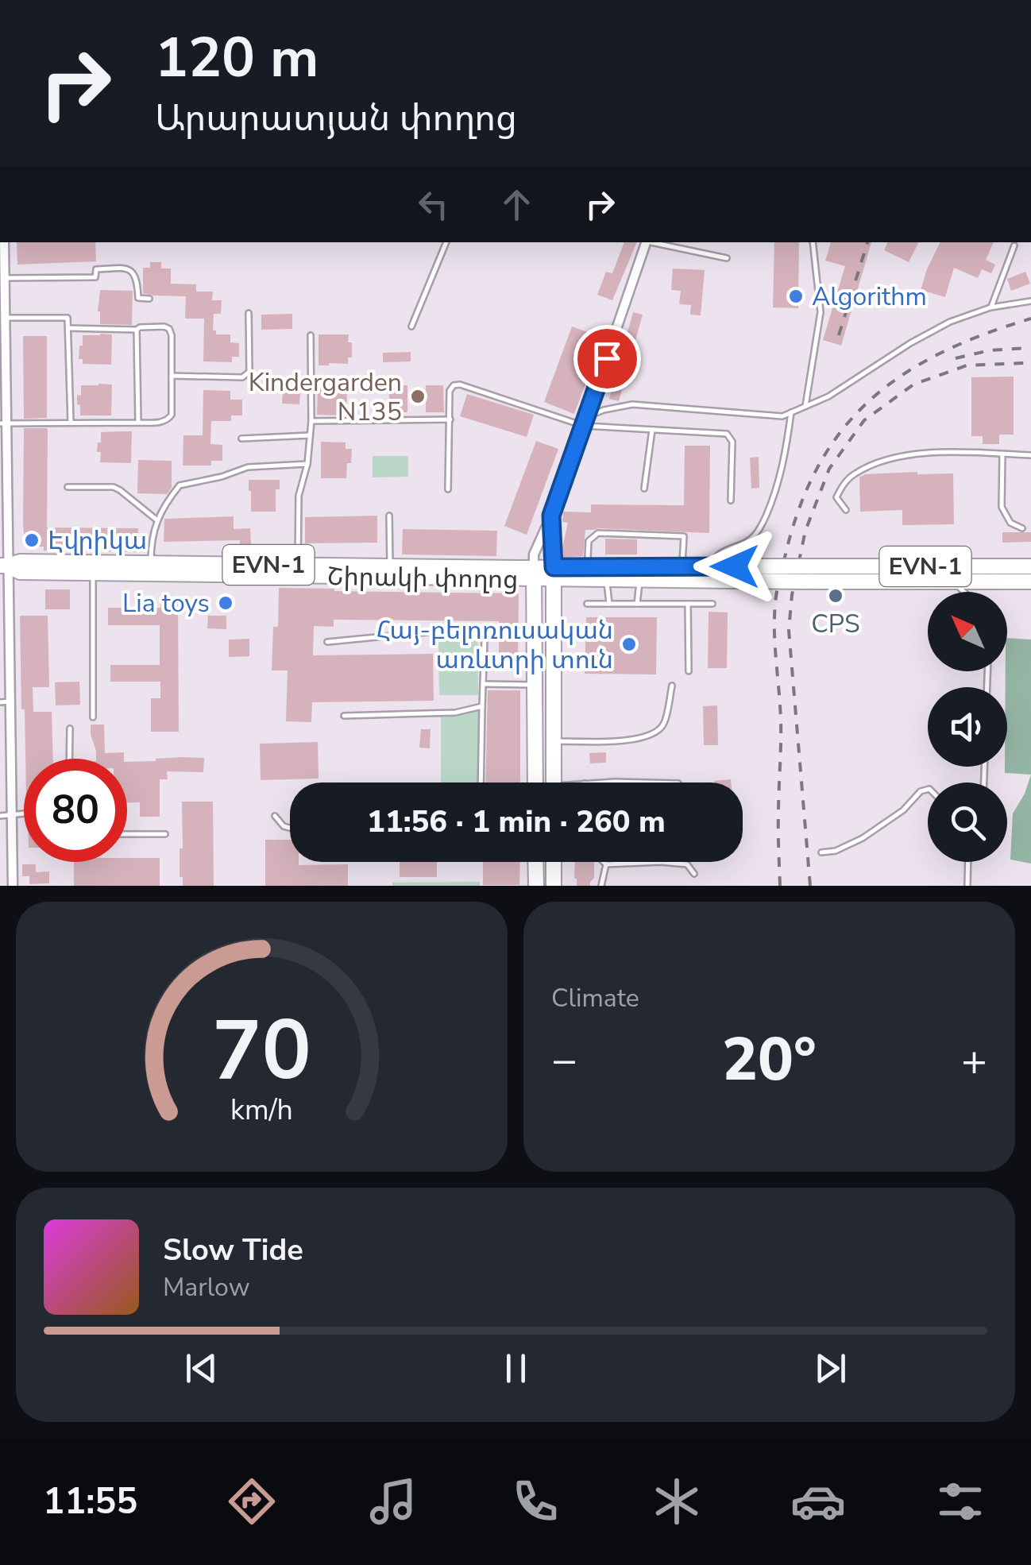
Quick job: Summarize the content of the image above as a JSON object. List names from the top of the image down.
{
  "streets": {
    "main road": ["EVN-1", "Շիրակի փողոց"]
  },
  "places": [
    "Algorithm",
    "Kindergarden N135",
    "Էվրիկա",
    "CPS",
    "Lia toys",
    "Հայ-բելոռուսական առևտրի տուն"
  ],
  "north": "top left",
  "page": {
    "turn": ["120 m", "Արարատյան փողոց"],
    "limit": "80",
    "trip": "11:56 · 1 min · 260 m",
    "tile": "Climate",
    "heat": ["−", "20°", "+"],
    "song": ["Slow Tide", "Marlow"],
    "tabs": "11:55",
    "gauge": ["70", "km/h"]
  }
}
